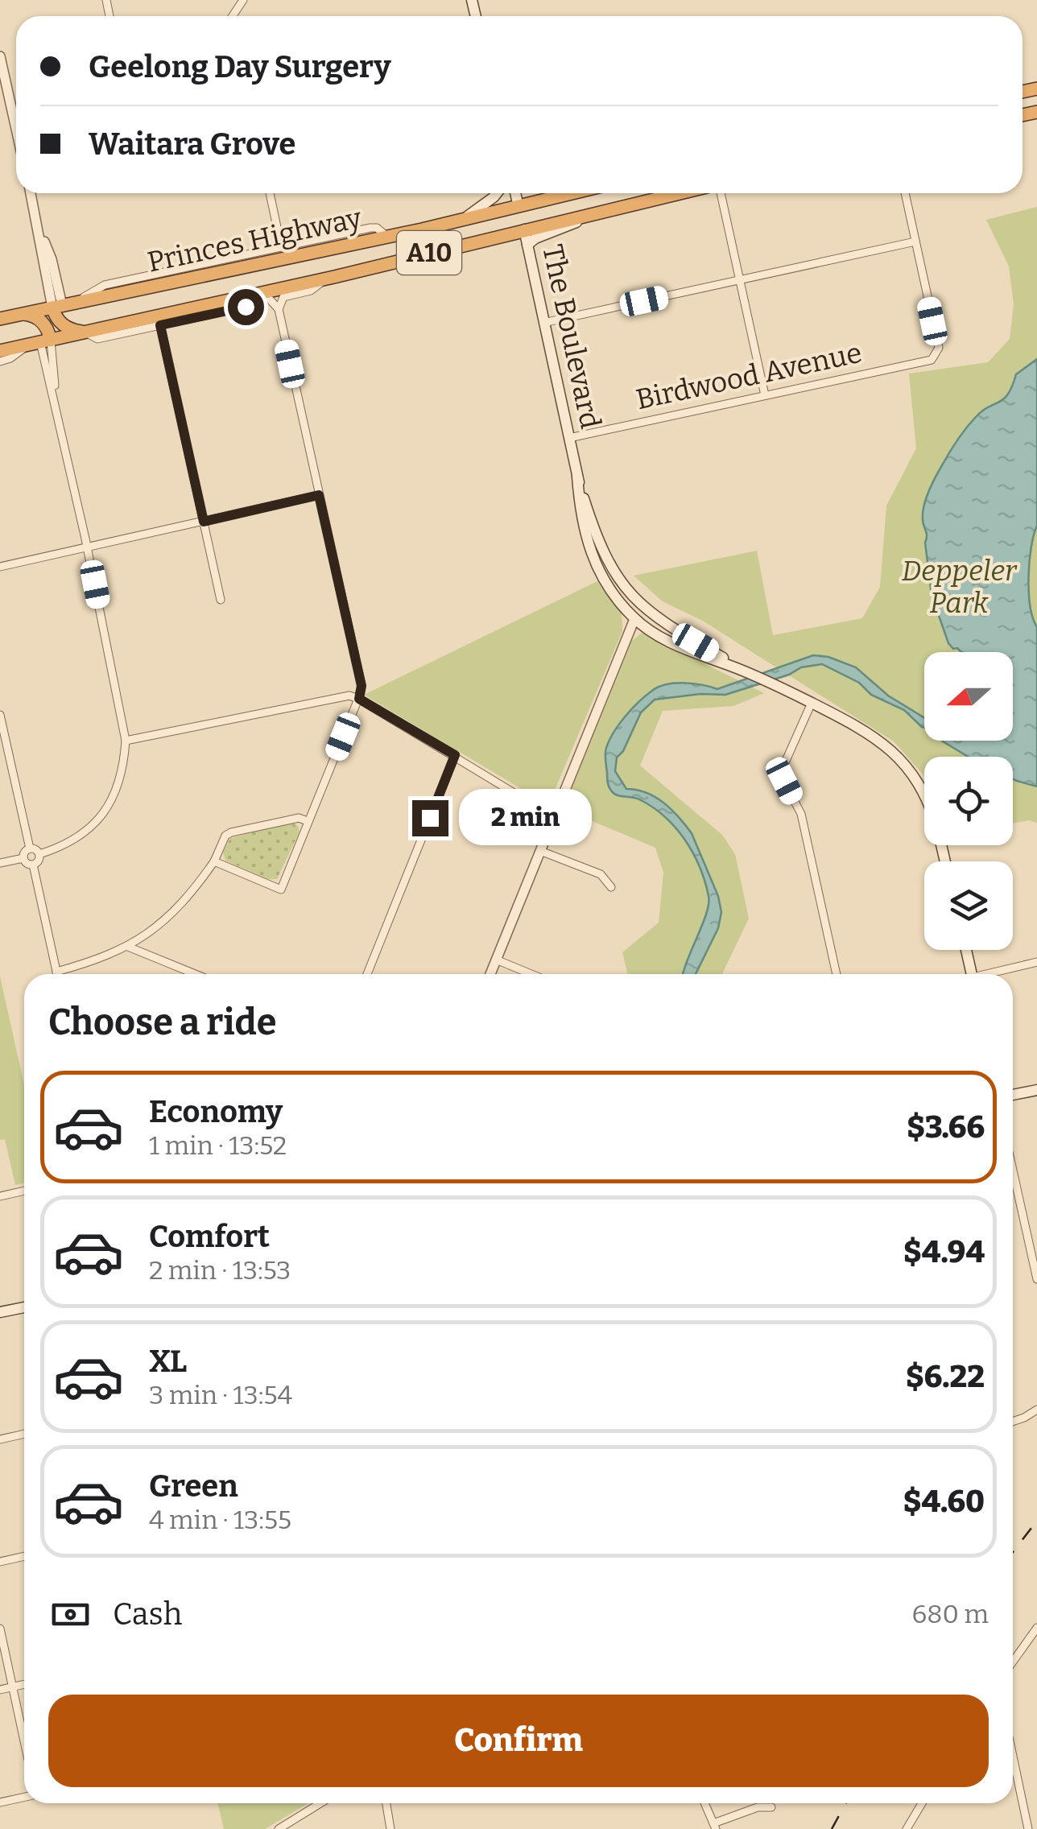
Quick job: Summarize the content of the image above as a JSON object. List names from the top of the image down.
{
  "streets": {
    "highway": ["Princes Highway", "A10", "The Boulevard"],
    "street": ["Birdwood Avenue"]
  },
  "crossings": [
    ["Princes Highway", "A10"],
    ["Princes Highway", "The Boulevard"],
    ["A10", "The Boulevard"],
    ["The Boulevard", "Birdwood Avenue"]
  ],
  "parks": ["Deppeler Park"],
  "north": "left",
  "page": {
    "banner": ["Geelong Day Surgery", "Waitara Grove"],
    "bubble": "2 min",
    "heading": "Choose a ride",
    "list": [
      {
        "name": "Economy",
        "note": "1 min · 13:52",
        "value": "$3.66"
      },
      {
        "name": "Comfort",
        "note": "2 min · 13:53",
        "value": "$4.94"
      },
      {
        "name": "XL",
        "note": "3 min · 13:54",
        "value": "$6.22"
      },
      {
        "name": "Green",
        "note": "4 min · 13:55",
        "value": "$4.60"
      }
    ],
    "pay": ["Cash", "680 m"],
    "buttons": "Confirm"
  }
}
